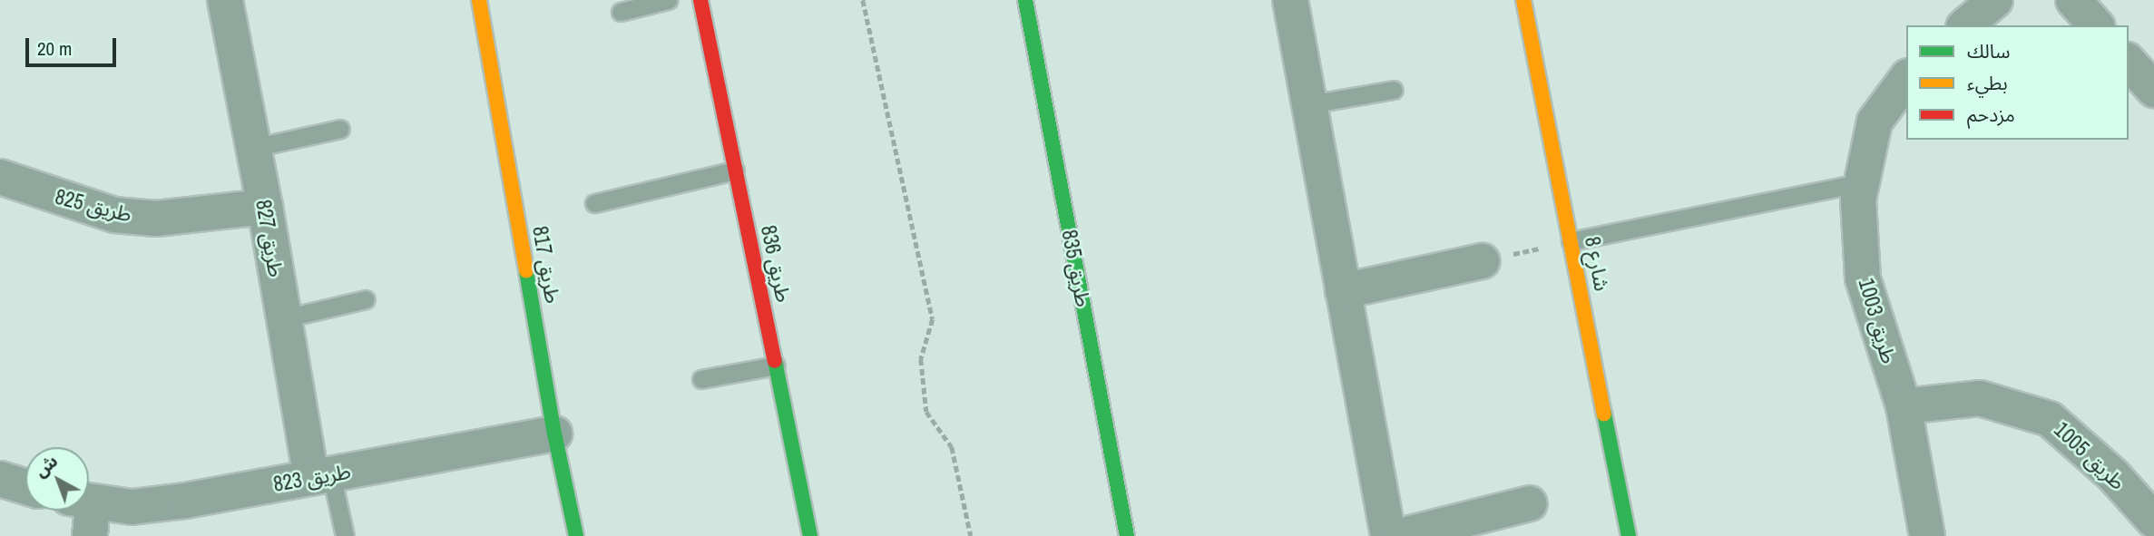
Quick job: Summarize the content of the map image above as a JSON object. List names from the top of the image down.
{
  "streets": {
    "street": [
      "طريق 825",
      "طريق 827",
      "طريق 836",
      "شارع 8",
      "طريق 817",
      "طريق 835",
      "طريق 1003",
      "طريق 1005",
      "طريق 823"
    ]
  },
  "crossings": [
    ["طريق 825", "طريق 827"],
    ["طريق 827", "طريق 823"],
    ["طريق 817", "طريق 823"],
    ["طريق 1003", "طريق 1005"]
  ],
  "legend": ["سالك", "بطيء", "مزدحم"],
  "scale_bar": "20 m",
  "north": "top left"
}
